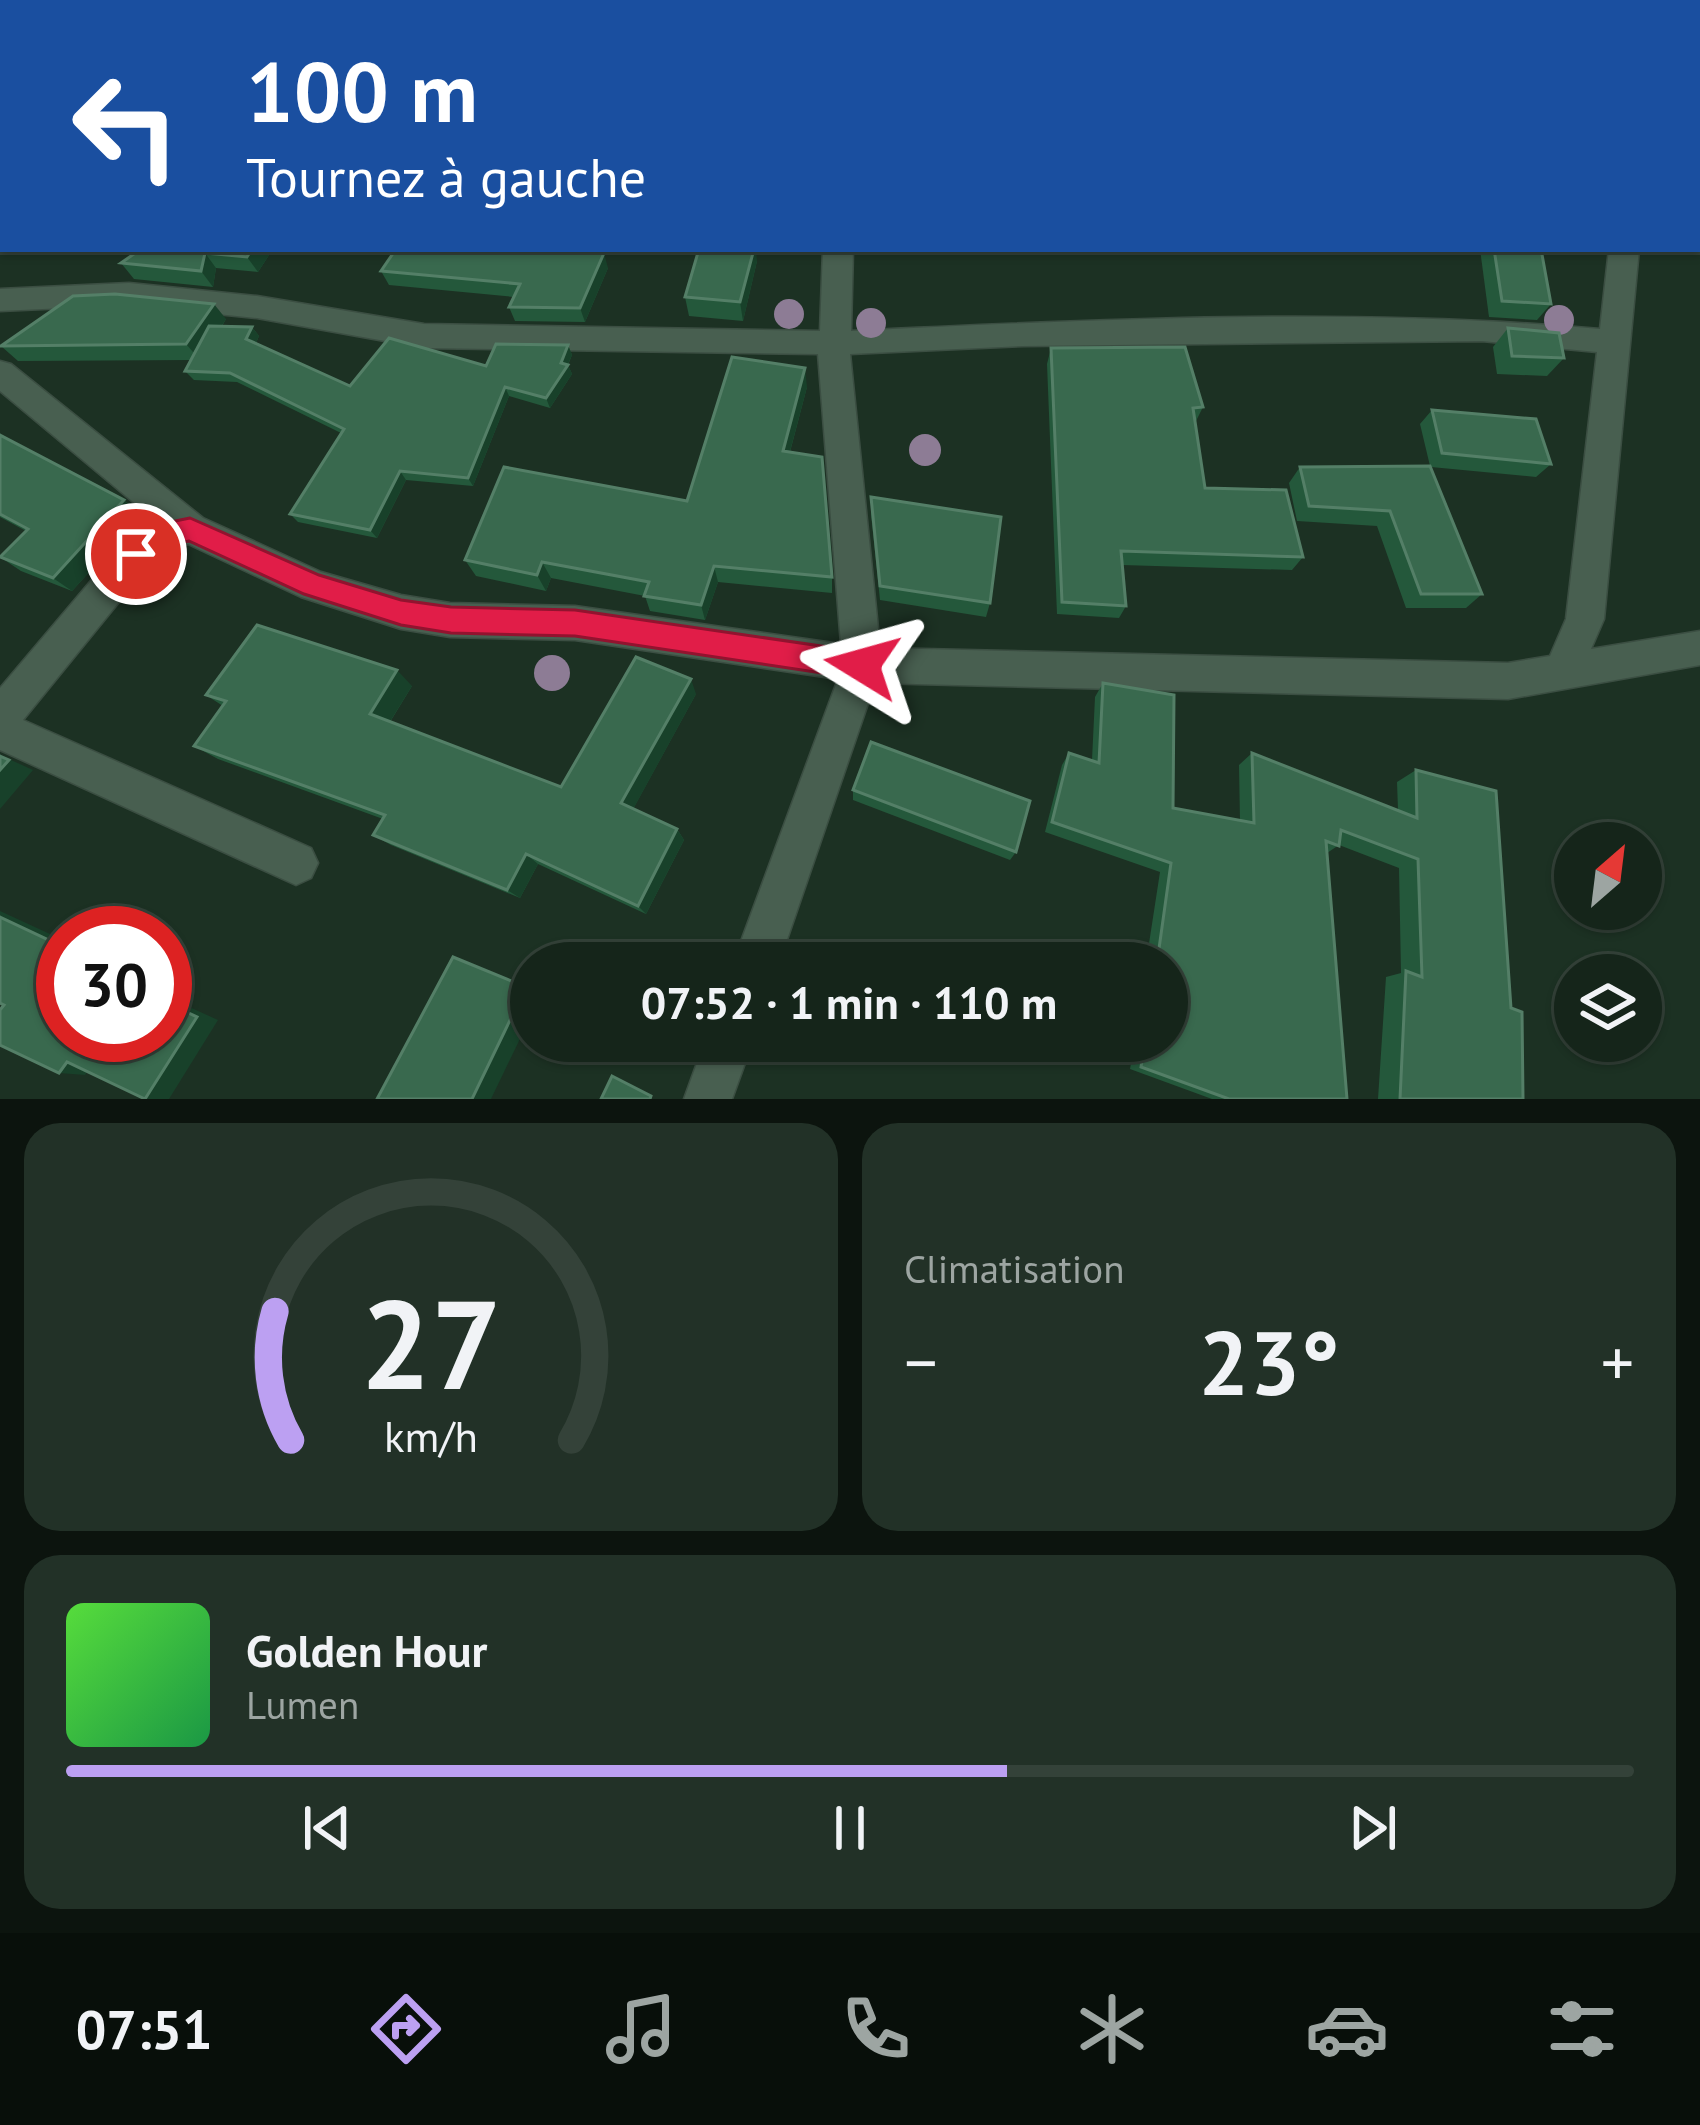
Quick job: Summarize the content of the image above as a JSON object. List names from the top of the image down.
{
  "north": "top right",
  "page": {
    "turn": ["100 m", "Tournez à gauche"],
    "limit": "30",
    "trip": "07:52 · 1 min · 110 m",
    "tile": "Climatisation",
    "heat": ["−", "23°", "+"],
    "song": ["Golden Hour", "Lumen"],
    "tabs": "07:51",
    "gauge": ["27", "km/h"]
  }
}
